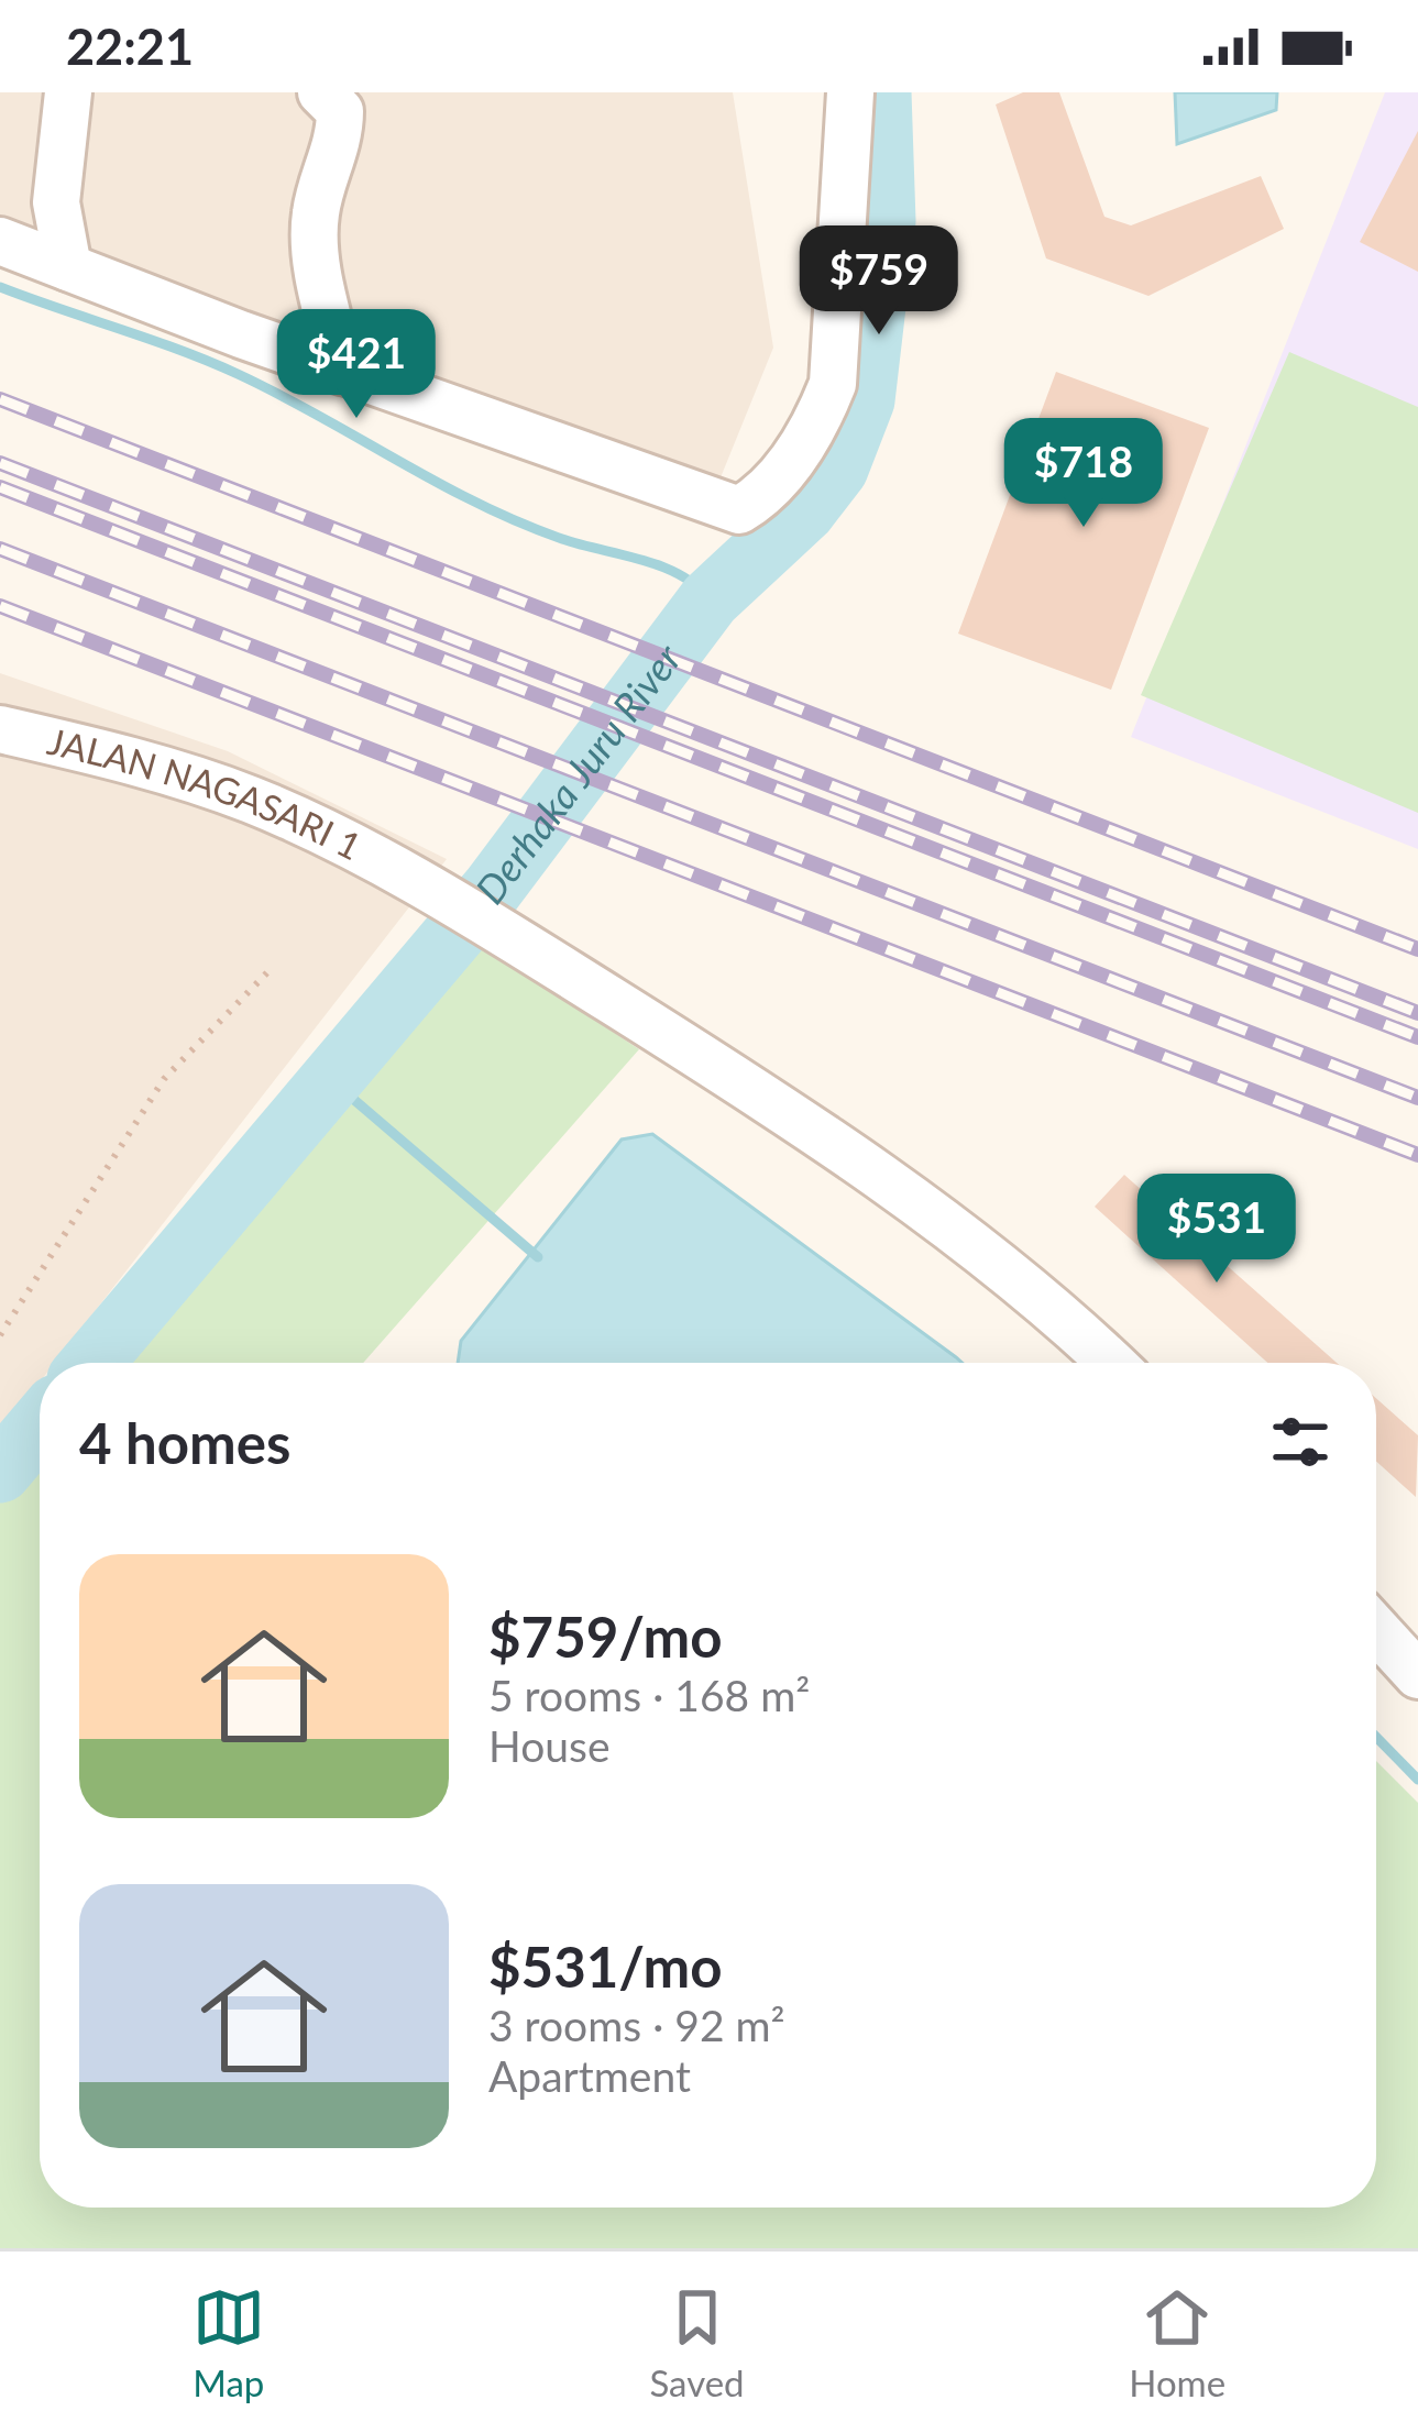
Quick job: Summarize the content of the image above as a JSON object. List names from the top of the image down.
{
  "streets": {
    "street": ["JALAN NAGASARI 1"]
  },
  "water": ["Derhaka Juru River"],
  "page": {
    "status": "22:21",
    "price": [
      "$759",
      "$421",
      "$718",
      "$531"
    ],
    "heading": "4 homes",
    "list": [
      {
        "name": "$759/mo",
        "note": "5 rooms · 168 m² · House"
      },
      {
        "name": "$531/mo",
        "note": "3 rooms · 92 m² · Apartment"
      }
    ],
    "tabs": ["Map", "Saved", "Home"]
  }
}
